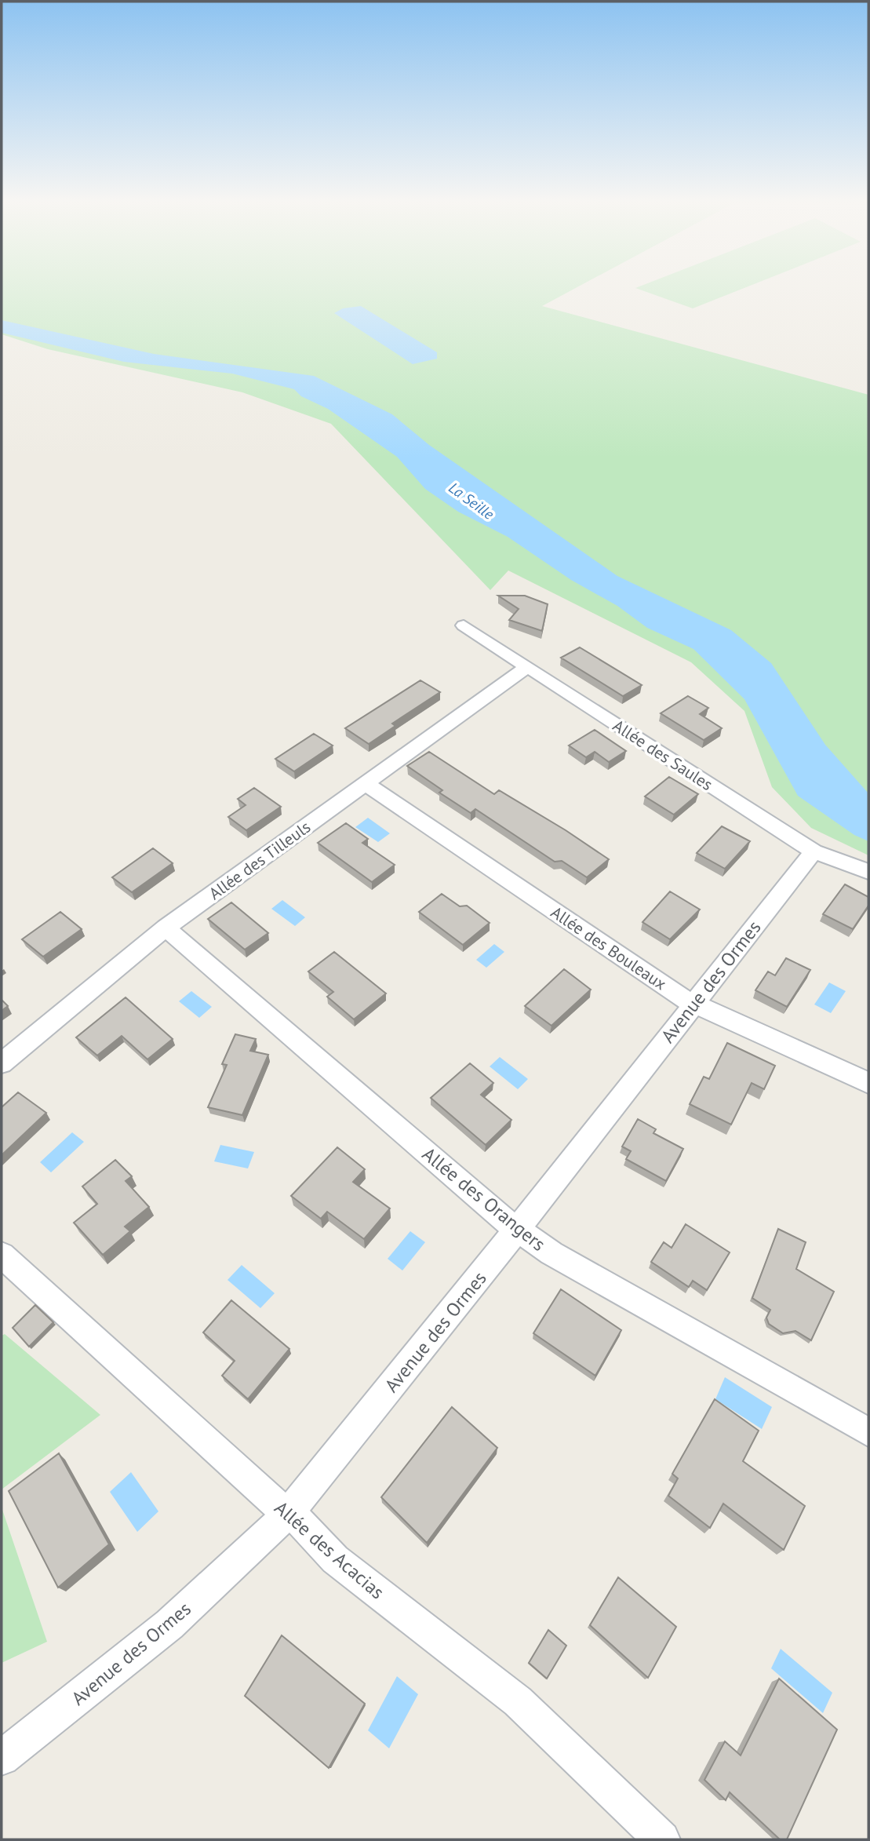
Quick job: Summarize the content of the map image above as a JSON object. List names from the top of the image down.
{
  "streets": {
    "street": [
      "Allée des Saules",
      "Allée des Tilleuls",
      "Allée des Bouleaux",
      "Avenue des Ormes",
      "Allée des Orangers",
      "Allée des Acacias"
    ]
  },
  "crossings": [
    ["Allée des Saules", "Allée des Tilleuls"],
    ["Allée des Saules", "Avenue des Ormes"],
    ["Allée des Tilleuls", "Allée des Bouleaux"],
    ["Allée des Tilleuls", "Allée des Orangers"],
    ["Allée des Bouleaux", "Avenue des Ormes"],
    ["Avenue des Ormes", "Allée des Orangers"],
    ["Avenue des Ormes", "Allée des Acacias"]
  ],
  "water": ["La Seille"]
}
